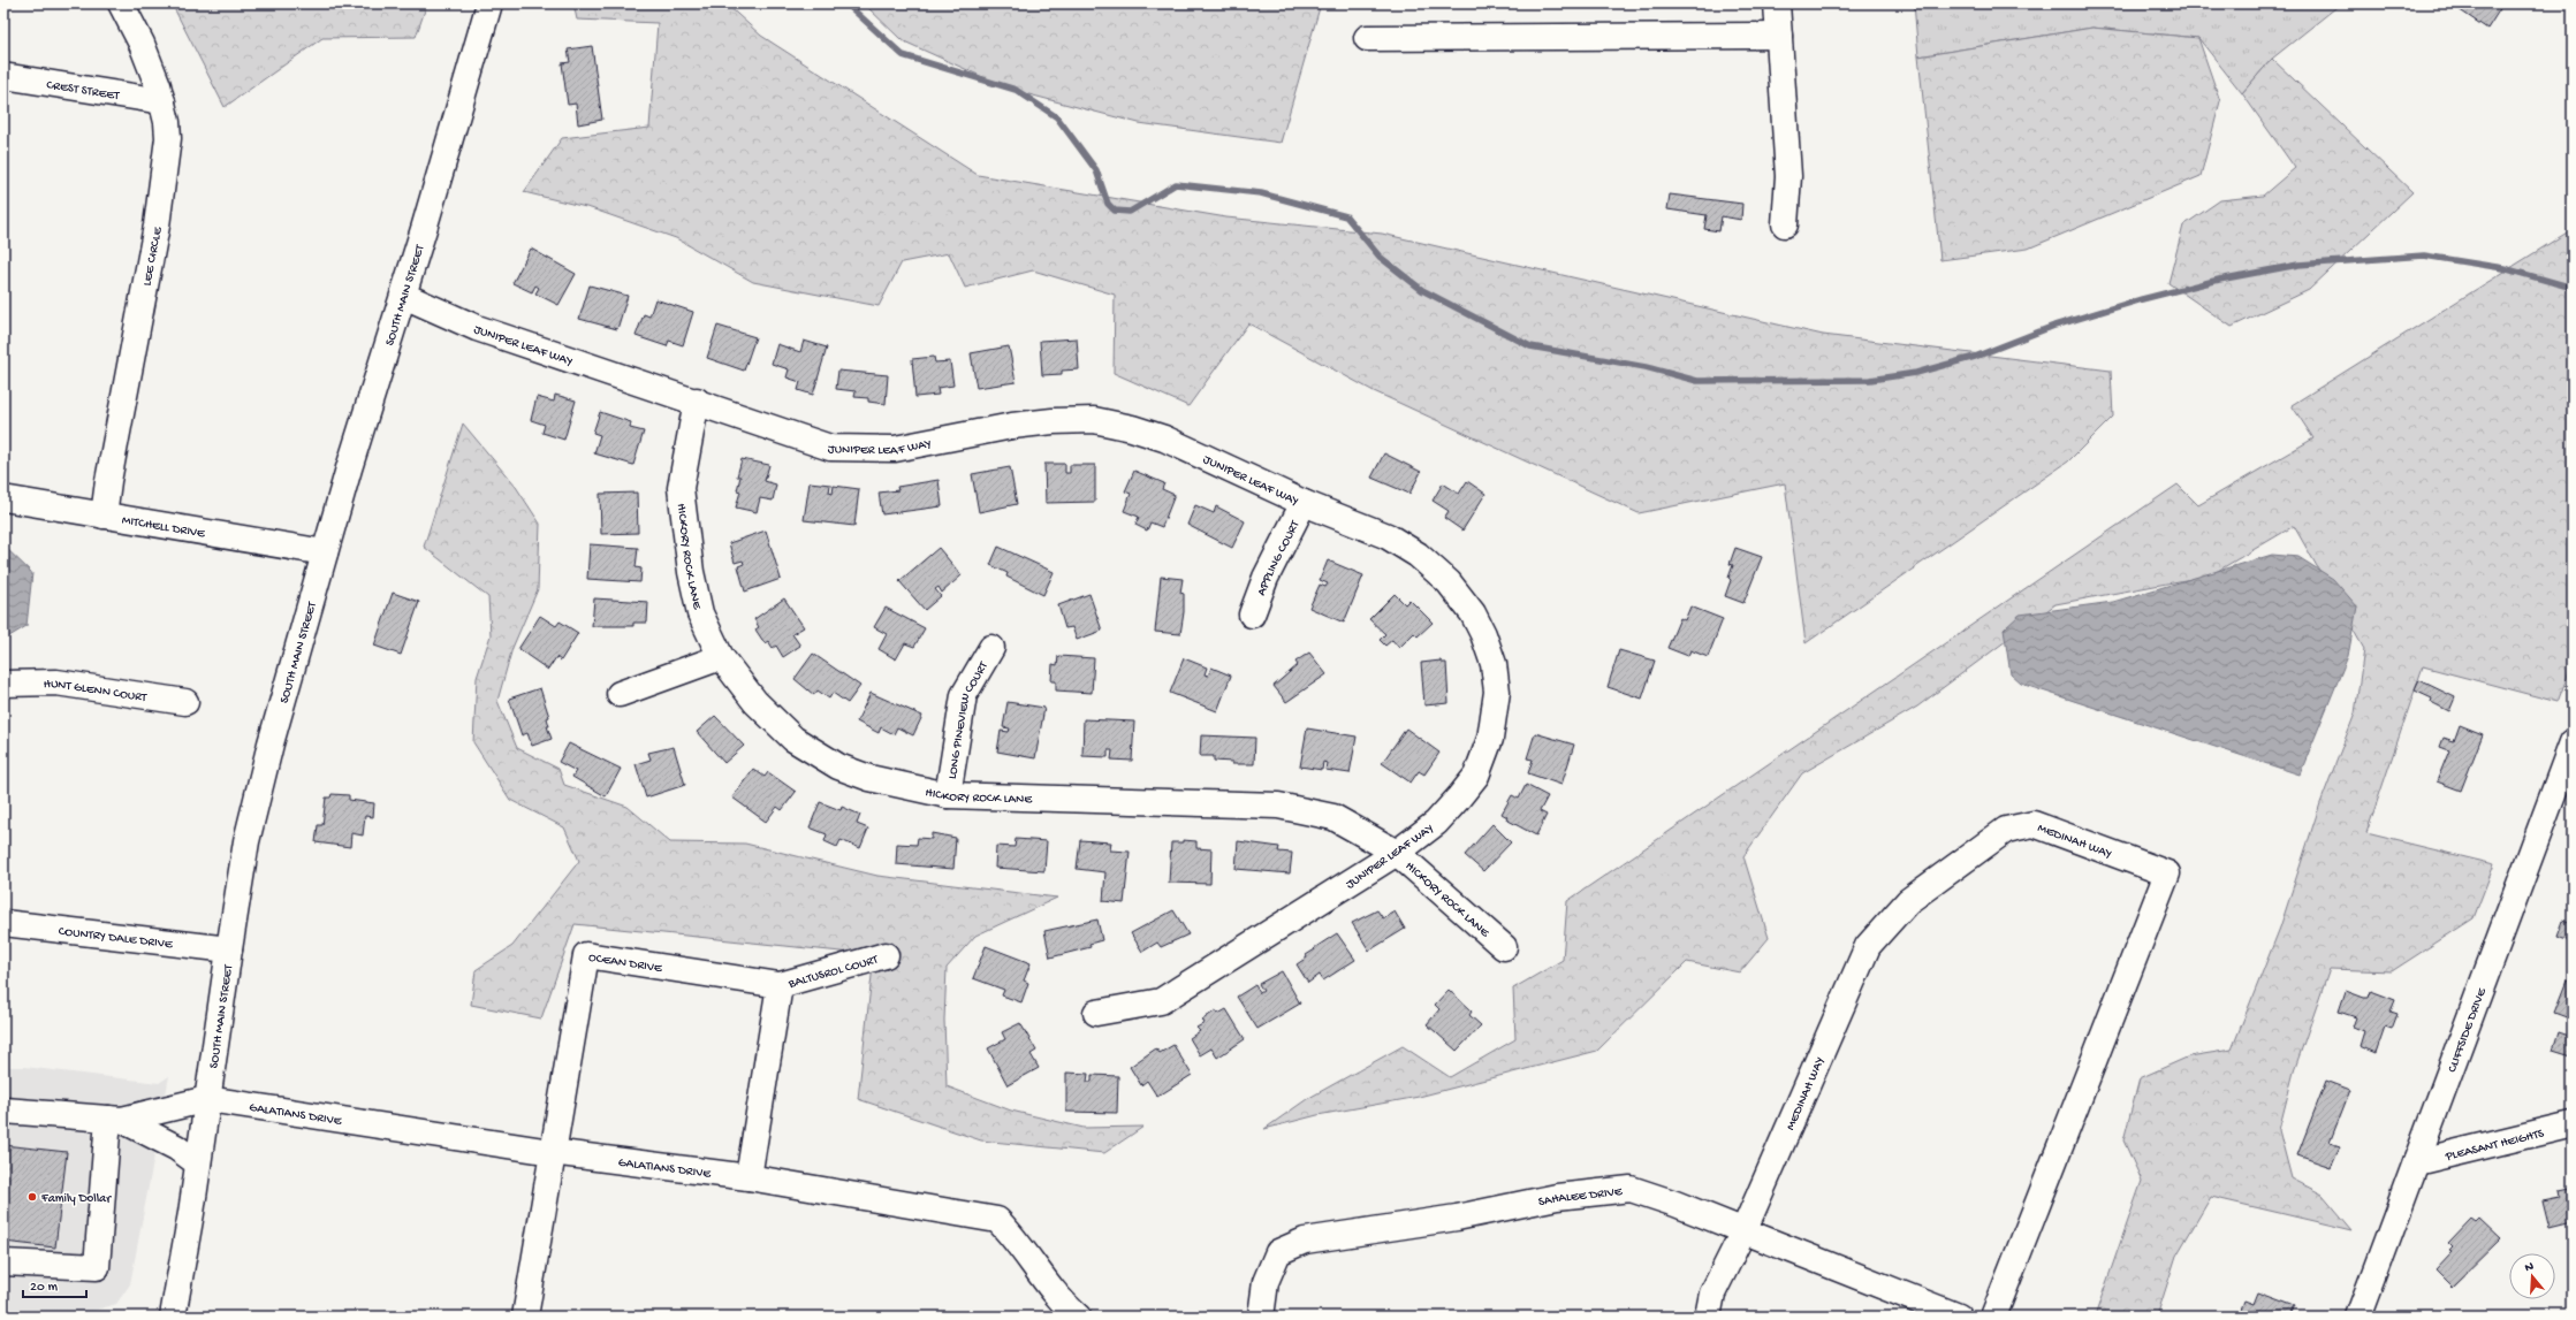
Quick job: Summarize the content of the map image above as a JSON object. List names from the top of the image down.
{
  "streets": {
    "street": [
      "CREST STREET",
      "LEE CIRCLE",
      "SOUTH MAIN STREET",
      "JUNIPER LEAF WAY",
      "MITCHELL DRIVE",
      "HICKORY ROCK LANE",
      "APPLING COURT",
      "HUNT GLENN COURT",
      "LONG PINEVIEW COURT",
      "MEDINAH WAY",
      "COUNTRY DALE DRIVE",
      "OCEAN DRIVE",
      "BALTUSROL COURT",
      "CLIFFSIDE DRIVE",
      "GALATIANS DRIVE",
      "PLEASANT HEIGHTS",
      "SAHALEE DRIVE"
    ]
  },
  "crossings": [
    ["CREST STREET", "LEE CIRCLE"],
    ["LEE CIRCLE", "MITCHELL DRIVE"],
    ["SOUTH MAIN STREET", "JUNIPER LEAF WAY"],
    ["SOUTH MAIN STREET", "MITCHELL DRIVE"],
    ["SOUTH MAIN STREET", "COUNTRY DALE DRIVE"],
    ["SOUTH MAIN STREET", "GALATIANS DRIVE"],
    ["JUNIPER LEAF WAY", "HICKORY ROCK LANE"],
    ["JUNIPER LEAF WAY", "APPLING COURT"],
    ["HICKORY ROCK LANE", "LONG PINEVIEW COURT"],
    ["MEDINAH WAY", "SAHALEE DRIVE"],
    ["OCEAN DRIVE", "BALTUSROL COURT"],
    ["OCEAN DRIVE", "GALATIANS DRIVE"],
    ["CLIFFSIDE DRIVE", "PLEASANT HEIGHTS"]
  ],
  "places": ["Family Dollar"],
  "scale_bar": "20 m",
  "north": "top"
}
